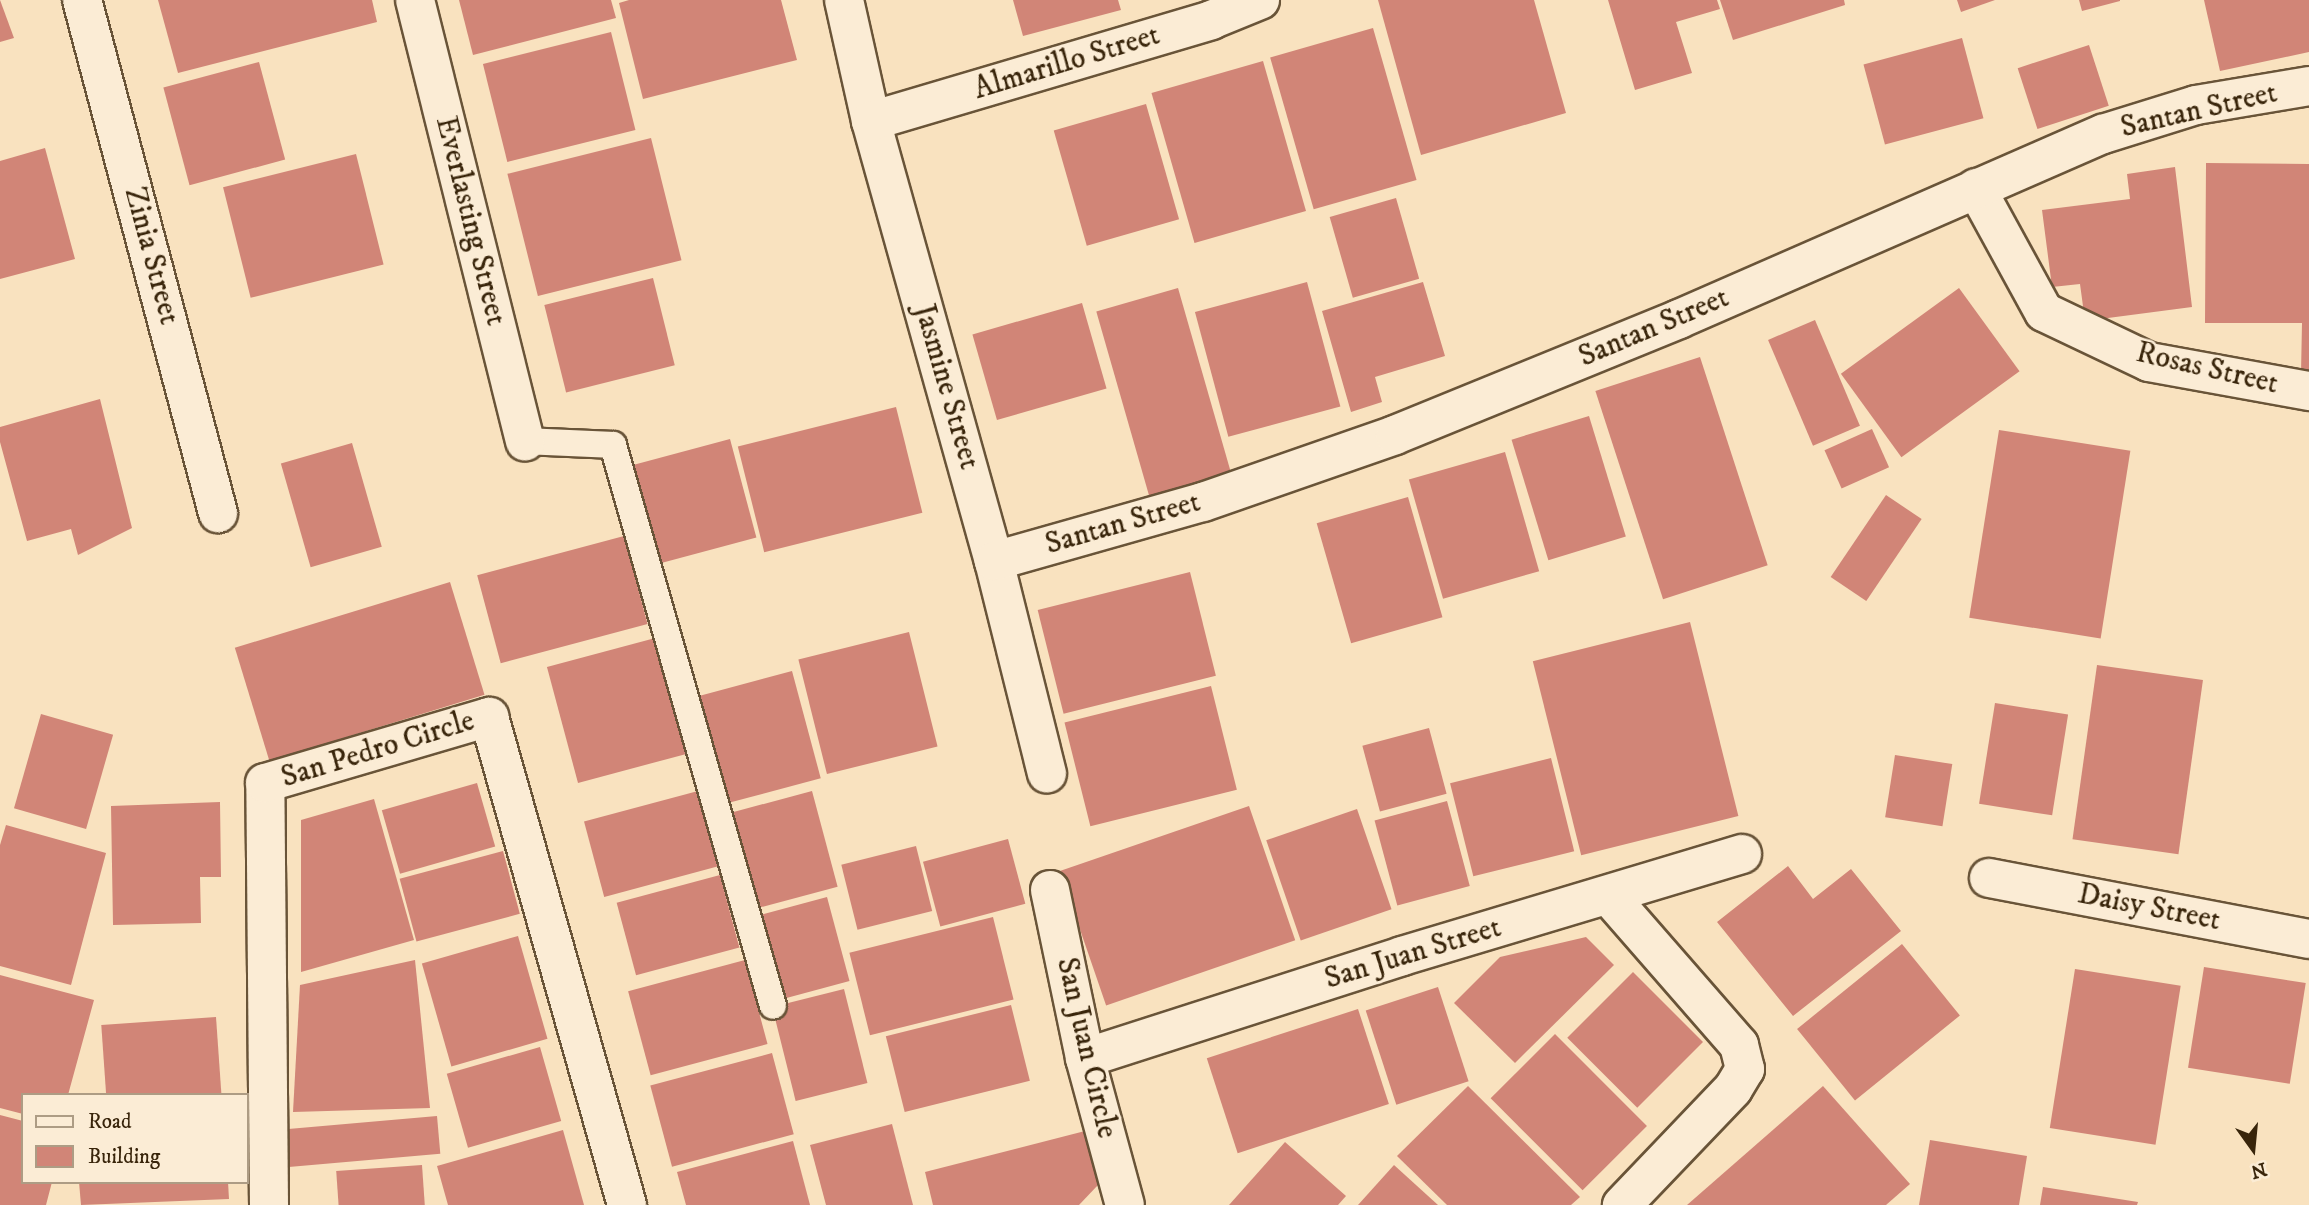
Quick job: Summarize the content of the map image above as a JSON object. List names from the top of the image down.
{
  "streets": {
    "street": [
      "Almarillo Street",
      "Santan Street",
      "Everlasting Street",
      "Zinia Street",
      "Rosas Street",
      "Jasmine Street",
      "San Pedro Circle",
      "Daisy Street",
      "San Juan Street",
      "San Juan Circle"
    ]
  },
  "crossings": [
    ["Almarillo Street", "Jasmine Street"],
    ["Santan Street", "Rosas Street"],
    ["Santan Street", "Jasmine Street"],
    ["San Juan Street", "San Juan Circle"]
  ],
  "legend": ["Road", "Building"],
  "north": "bottom"
}
